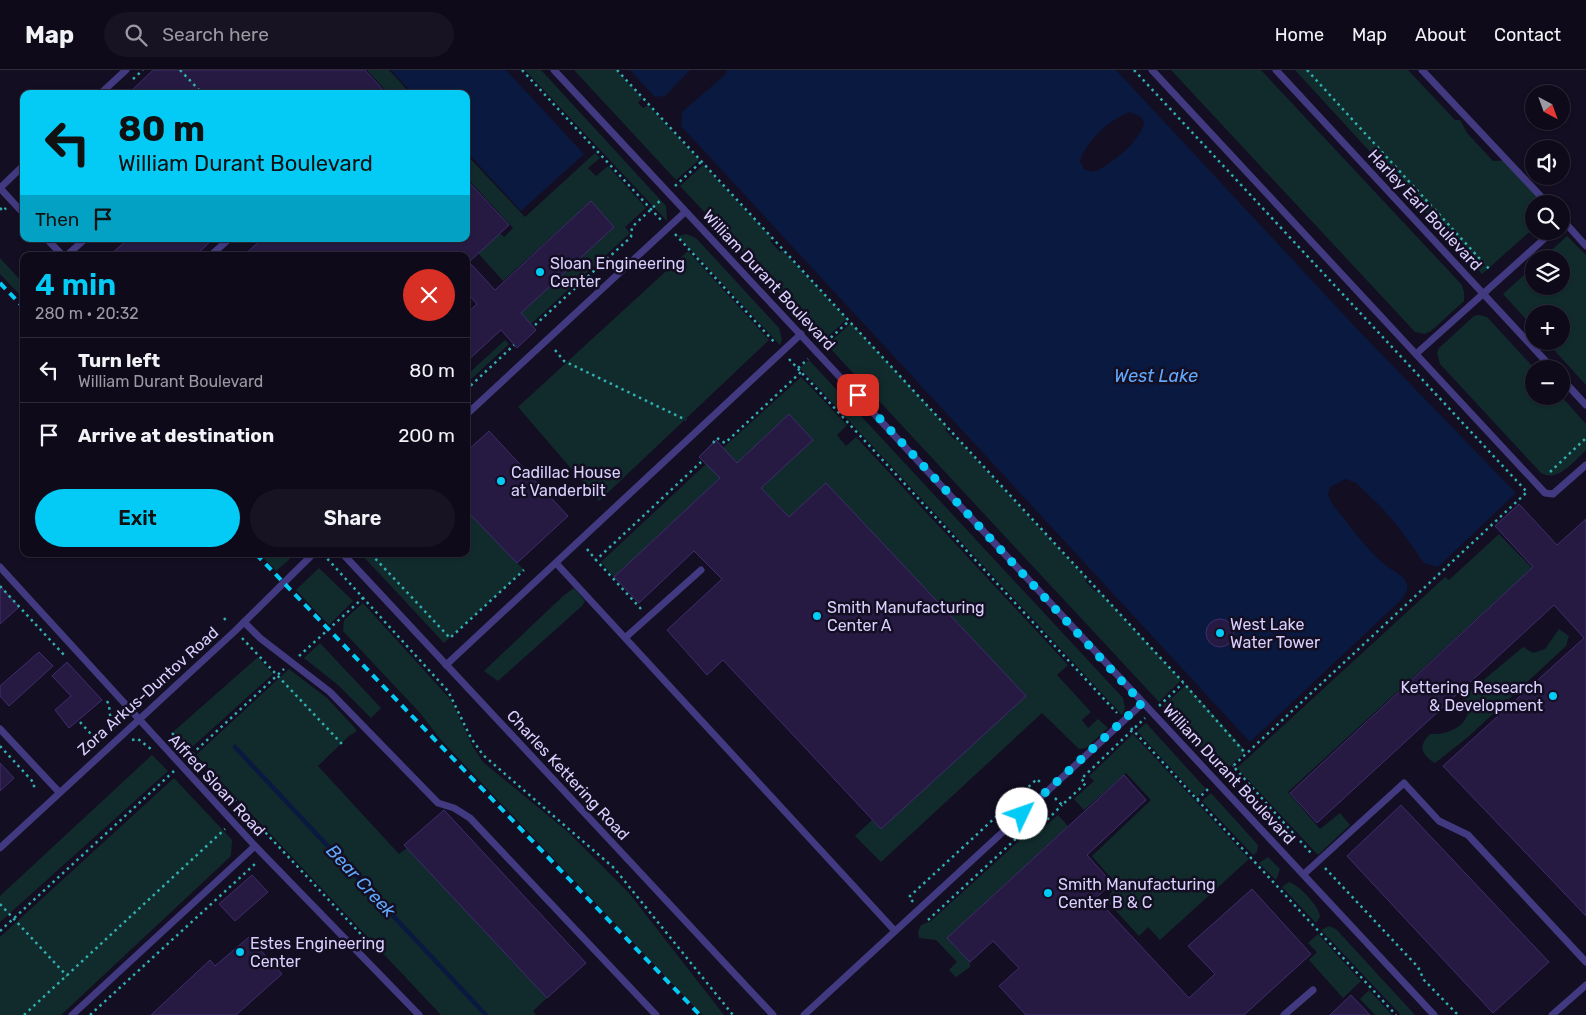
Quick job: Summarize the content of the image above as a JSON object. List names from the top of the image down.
{
  "streets": {
    "lane": [
      "Harley Earl Boulevard",
      "William Durant Boulevard",
      "Zora Arkus-Duntov Road",
      "Charles Kettering Road",
      "Alfred Sloan Road"
    ]
  },
  "crossings": [
    ["Zora Arkus-Duntov Road", "Alfred Sloan Road"]
  ],
  "water": ["West Lake", "Bear Creek"],
  "places": [
    "Sloan Engineering Center",
    "Cadillac House at Vanderbilt",
    "Smith Manufacturing Center A",
    "West Lake Water Tower",
    "Kettering Research & Development",
    "Smith Manufacturing Center B & C",
    "Estes Engineering Center"
  ],
  "north": "bottom right",
  "page": {
    "header": "Map",
    "search": "Search here",
    "nav": [
      "Home",
      "Map",
      "About",
      "Contact"
    ],
    "map_buttons": ["+", "−"],
    "turn": ["80 m", "William Durant Boulevard"],
    "then": "Then",
    "heading": ["4 min", "280 m · 20:32"],
    "list": [
      {
        "name": "Turn left",
        "note": "William Durant Boulevard",
        "value": "80 m"
      },
      {
        "name": "Arrive at destination",
        "value": "200 m"
      }
    ],
    "buttons": ["Exit", "Share"]
  }
}
